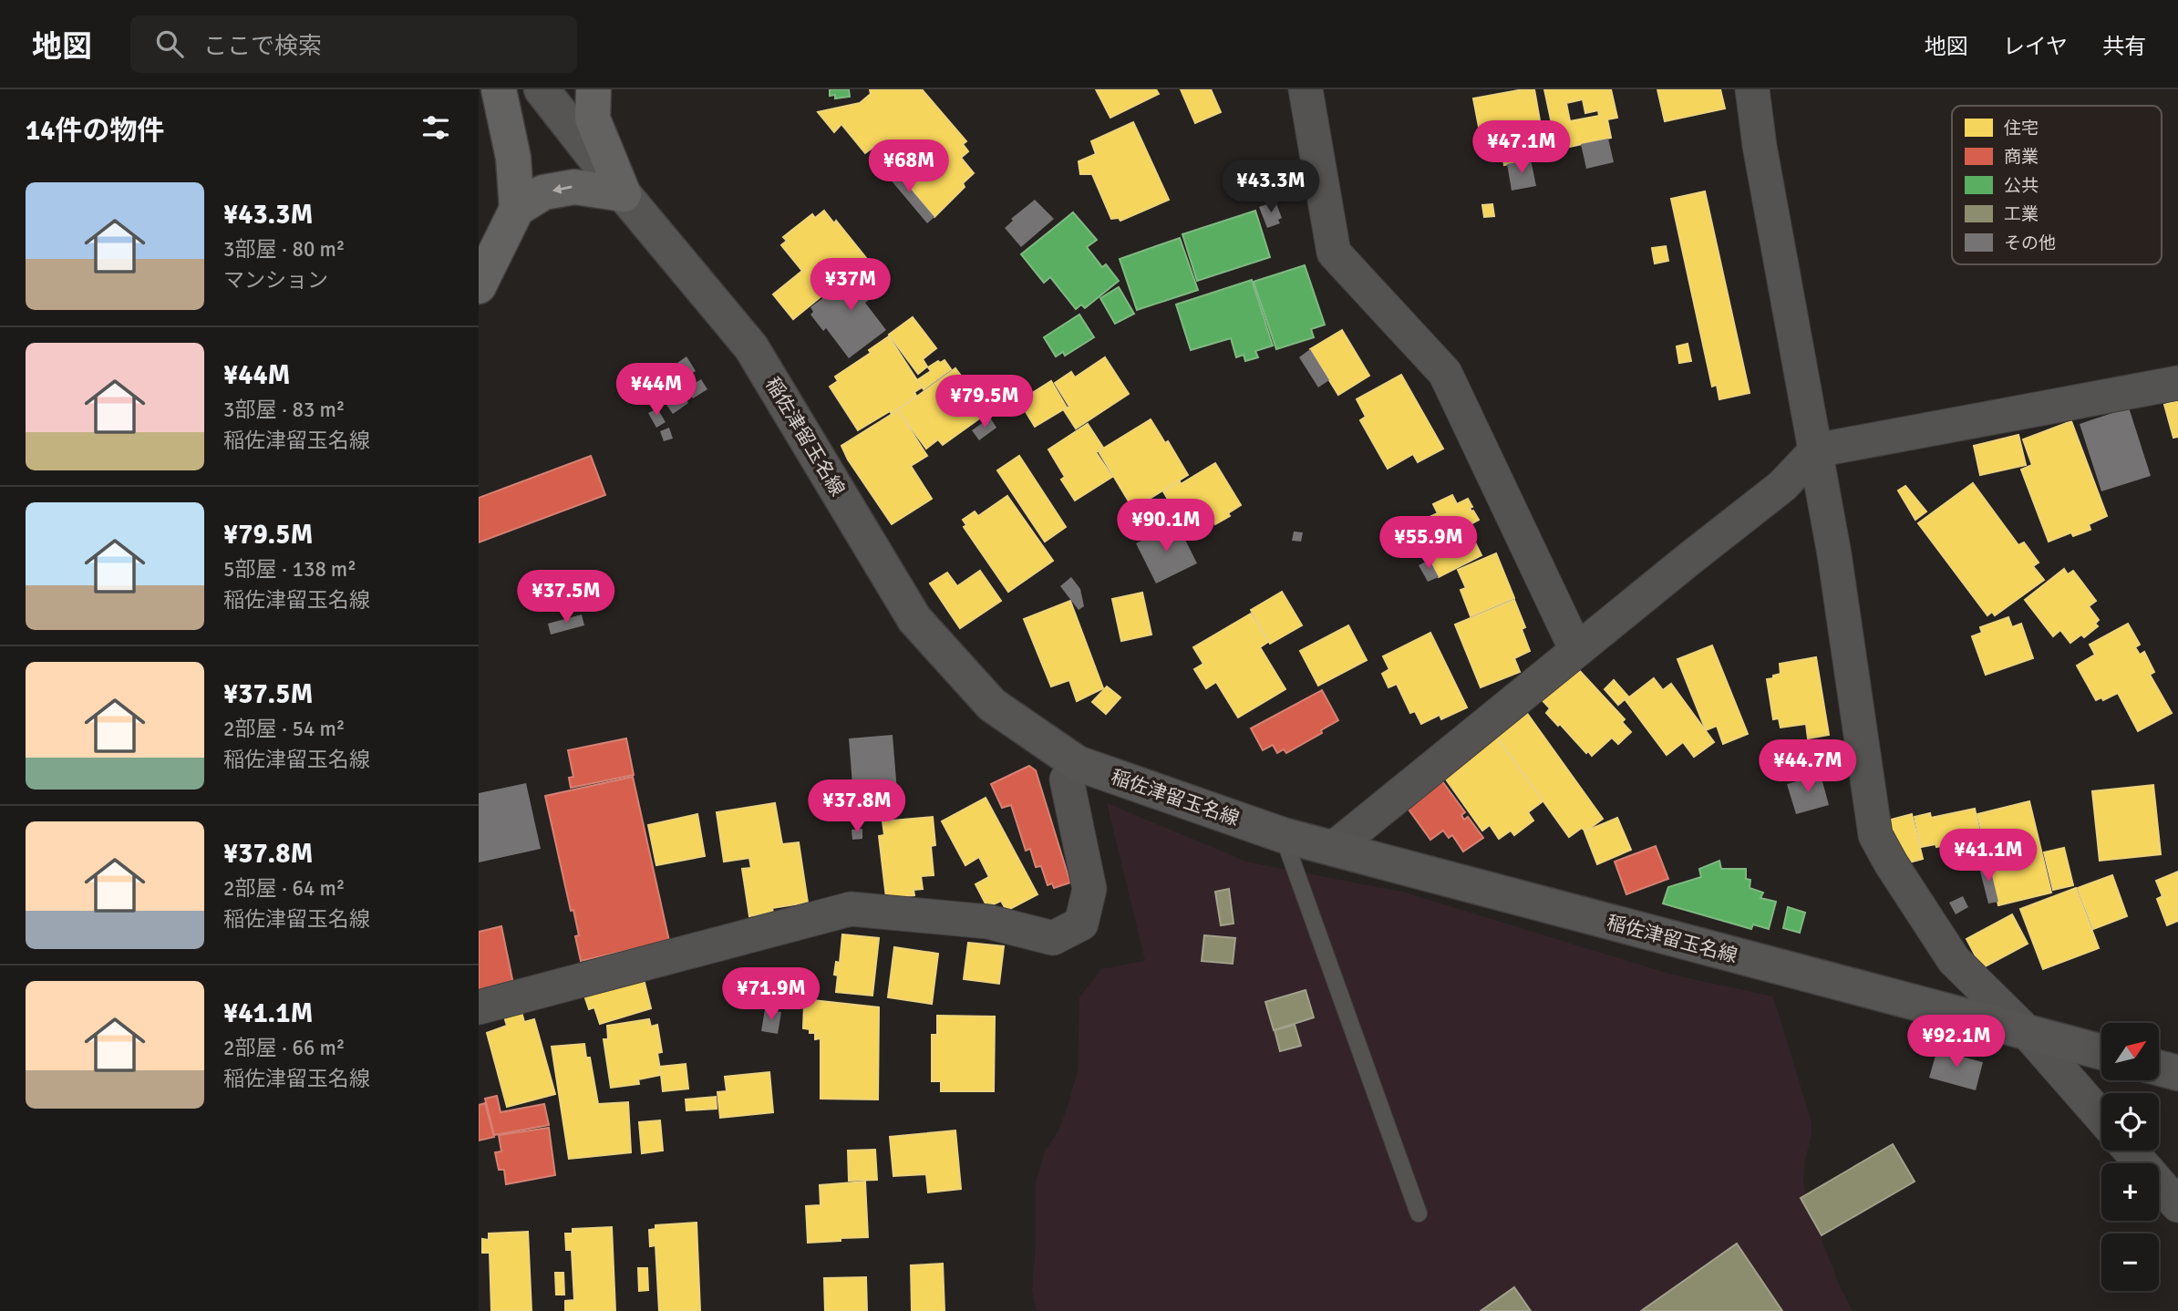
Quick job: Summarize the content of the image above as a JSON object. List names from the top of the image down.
{
  "streets": {
    "main road": ["稲佐津留玉名線"]
  },
  "legend": [
    "住宅",
    "商業",
    "公共",
    "工業",
    "その他"
  ],
  "north": "top right",
  "page": {
    "header": "地図",
    "search": "ここで検索",
    "nav": ["地図", "レイヤ", "共有"],
    "heading": "14件の物件",
    "price": [
      "¥47.1M",
      "¥68M",
      "¥43.3M",
      "¥37M",
      "¥44M",
      "¥79.5M",
      "¥90.1M",
      "¥55.9M",
      "¥37.5M",
      "¥44.7M",
      "¥37.8M",
      "¥41.1M",
      "¥71.9M",
      "¥92.1M"
    ],
    "list": [
      {
        "name": "¥43.3M",
        "note": "3部屋 · 80 m² · マンション"
      },
      {
        "name": "¥44M",
        "note": "3部屋 · 83 m² · 稲佐津留玉名線"
      },
      {
        "name": "¥79.5M",
        "note": "5部屋 · 138 m² · 稲佐津留玉名線"
      },
      {
        "name": "¥37.5M",
        "note": "2部屋 · 54 m² · 稲佐津留玉名線"
      },
      {
        "name": "¥37.8M",
        "note": "2部屋 · 64 m² · 稲佐津留玉名線"
      },
      {
        "name": "¥41.1M",
        "note": "2部屋 · 66 m² · 稲佐津留玉名線"
      }
    ],
    "map_buttons": ["+", "−"]
  }
}
